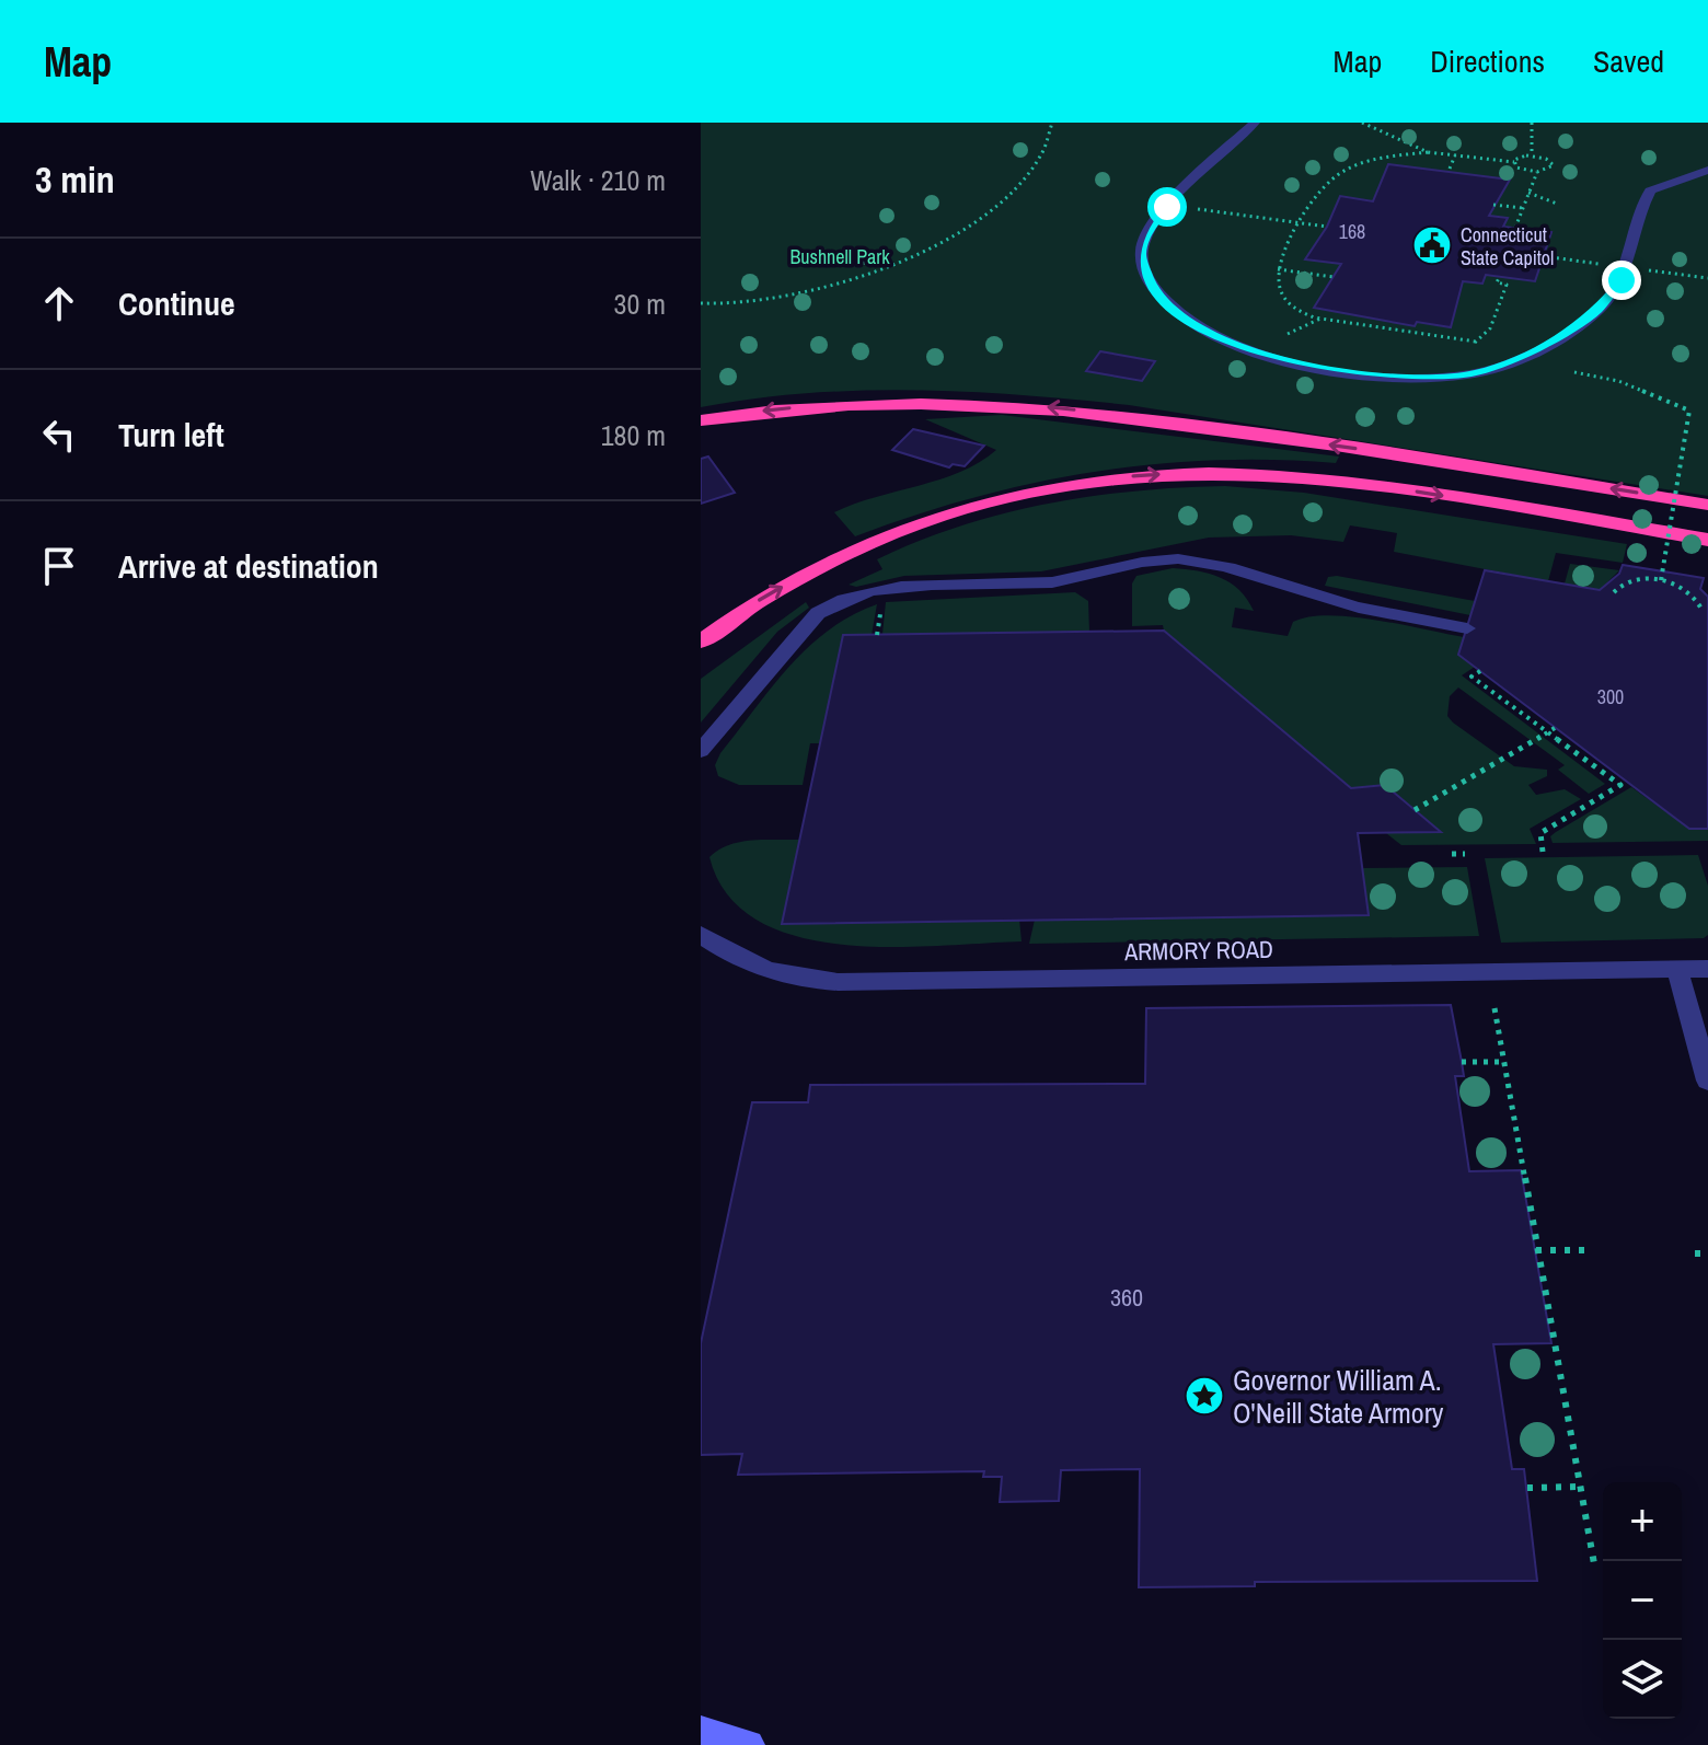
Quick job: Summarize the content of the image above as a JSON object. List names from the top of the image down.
{
  "streets": {
    "street": ["ARMORY ROAD"]
  },
  "parks": ["Bushnell Park"],
  "places": {
    "public building": ["Connecticut State Capitol"],
    "place": ["Governor William A. O'Neill State Armory"]
  },
  "house_numbers": ["168", "300", "360"],
  "page": {
    "header": "Map",
    "nav": ["Map", "Directions", "Saved"],
    "heading": ["3 min", "Walk · 210 m"],
    "list": [
      ["Continue", "30 m"],
      ["Turn left", "180 m"],
      "Arrive at destination"
    ],
    "map_buttons": ["+", "−"]
  }
}
